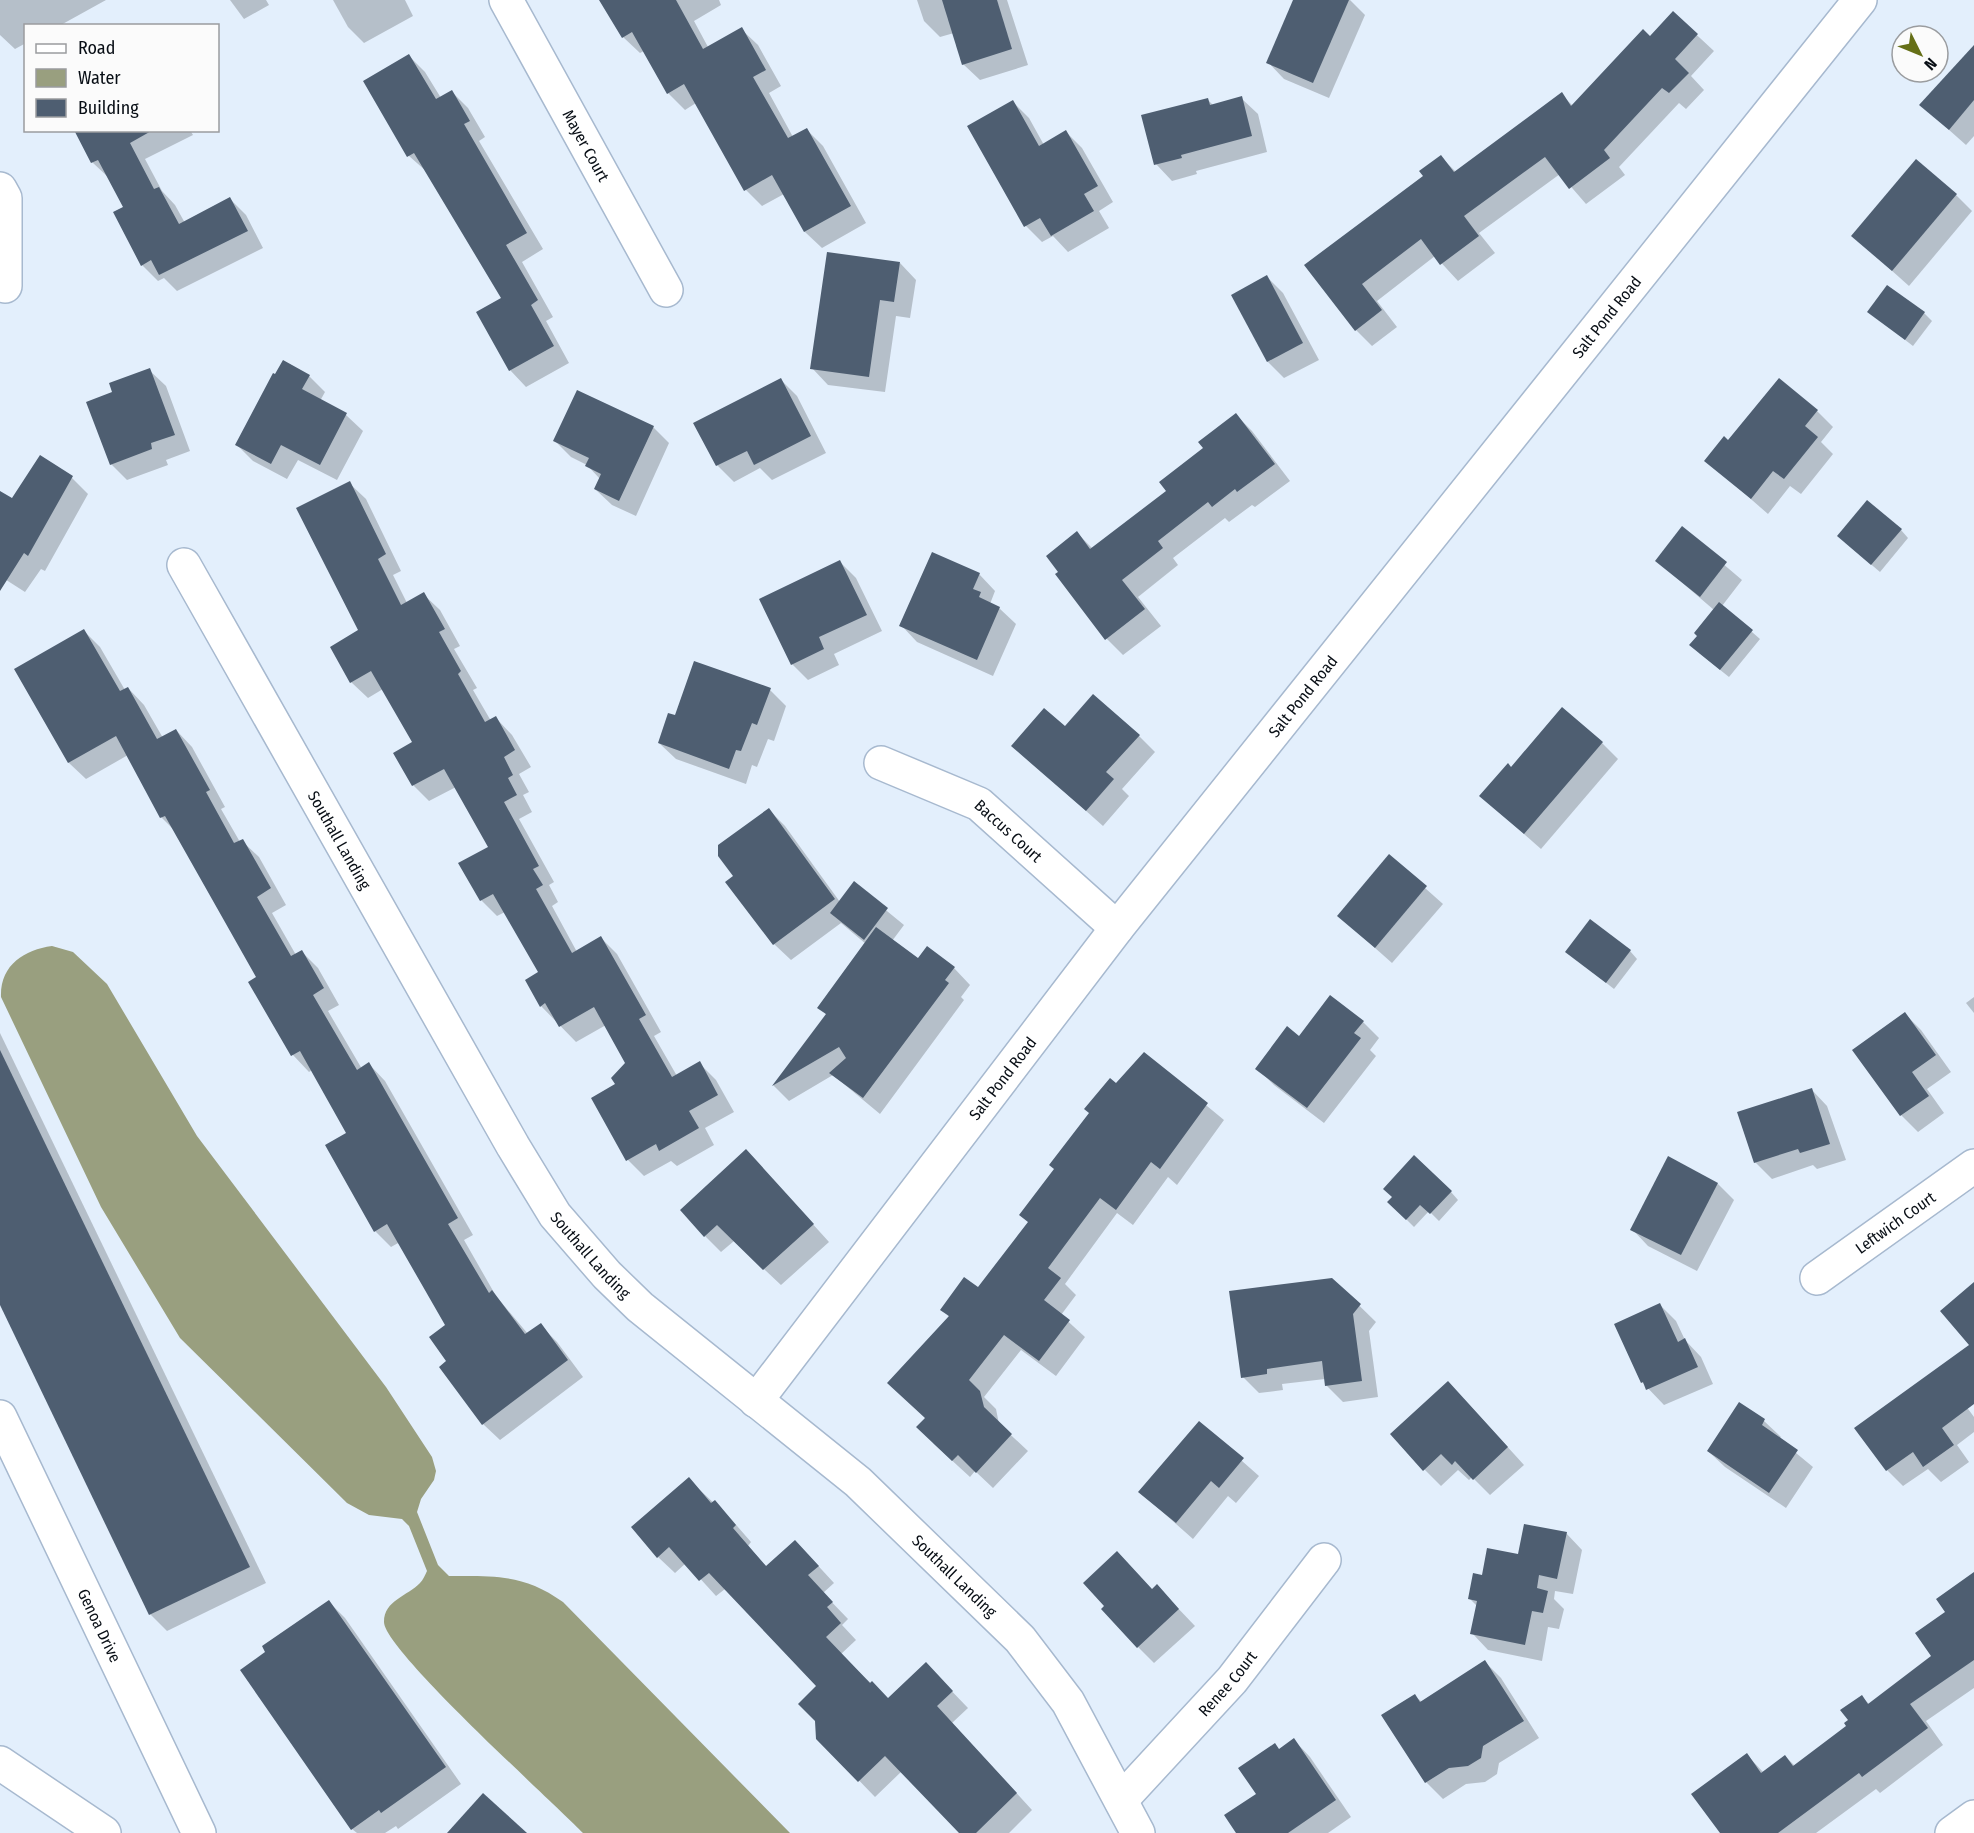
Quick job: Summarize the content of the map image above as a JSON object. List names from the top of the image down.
{
  "streets": {
    "street": [
      "Mayer Court",
      "Salt Pond Road",
      "Baccus Court",
      "Southall Landing",
      "Leftwich Court",
      "Genoa Drive",
      "Renee Court"
    ]
  },
  "crossings": [
    ["Salt Pond Road", "Baccus Court"],
    ["Salt Pond Road", "Southall Landing"],
    ["Southall Landing", "Renee Court"]
  ],
  "legend": ["Road", "Water", "Building"],
  "north": "bottom right"
}
